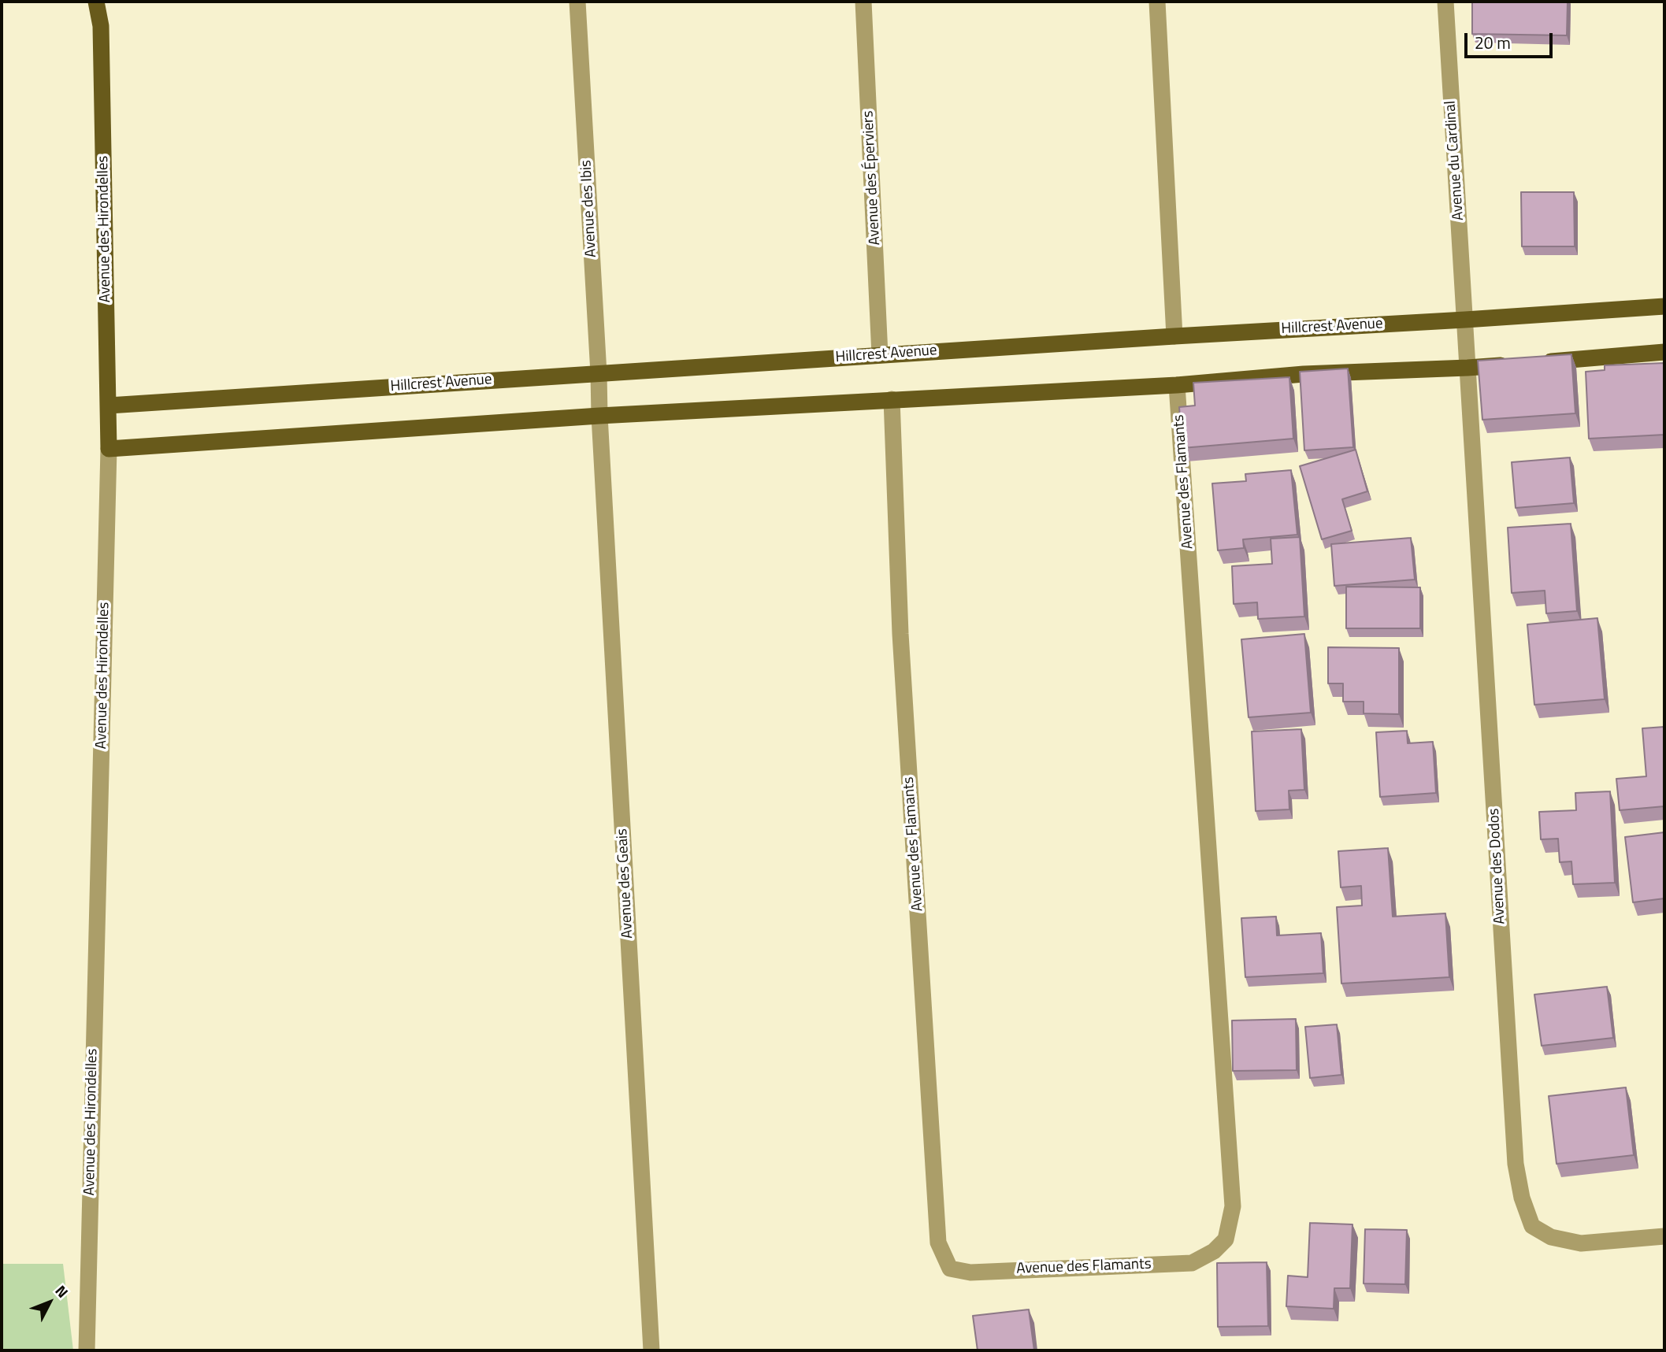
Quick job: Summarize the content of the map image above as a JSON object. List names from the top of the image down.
{
  "streets": {
    "main road": ["Avenue des Hirondelles", "Hillcrest Avenue"],
    "street": [
      "Avenue du Cardinal",
      "Avenue des Éperviers",
      "Avenue des Ibis",
      "Avenue des Flamants",
      "Avenue des Dodos",
      "Avenue des Geais"
    ]
  },
  "crossings": [
    ["Avenue du Cardinal", "Hillcrest Avenue"],
    ["Avenue du Cardinal", "Avenue des Dodos"],
    ["Avenue des Éperviers", "Hillcrest Avenue"],
    ["Avenue des Ibis", "Hillcrest Avenue"],
    ["Avenue des Ibis", "Avenue des Geais"],
    ["Avenue des Hirondelles", "Hillcrest Avenue"]
  ],
  "scale_bar": "20 m",
  "north": "top right"
}
